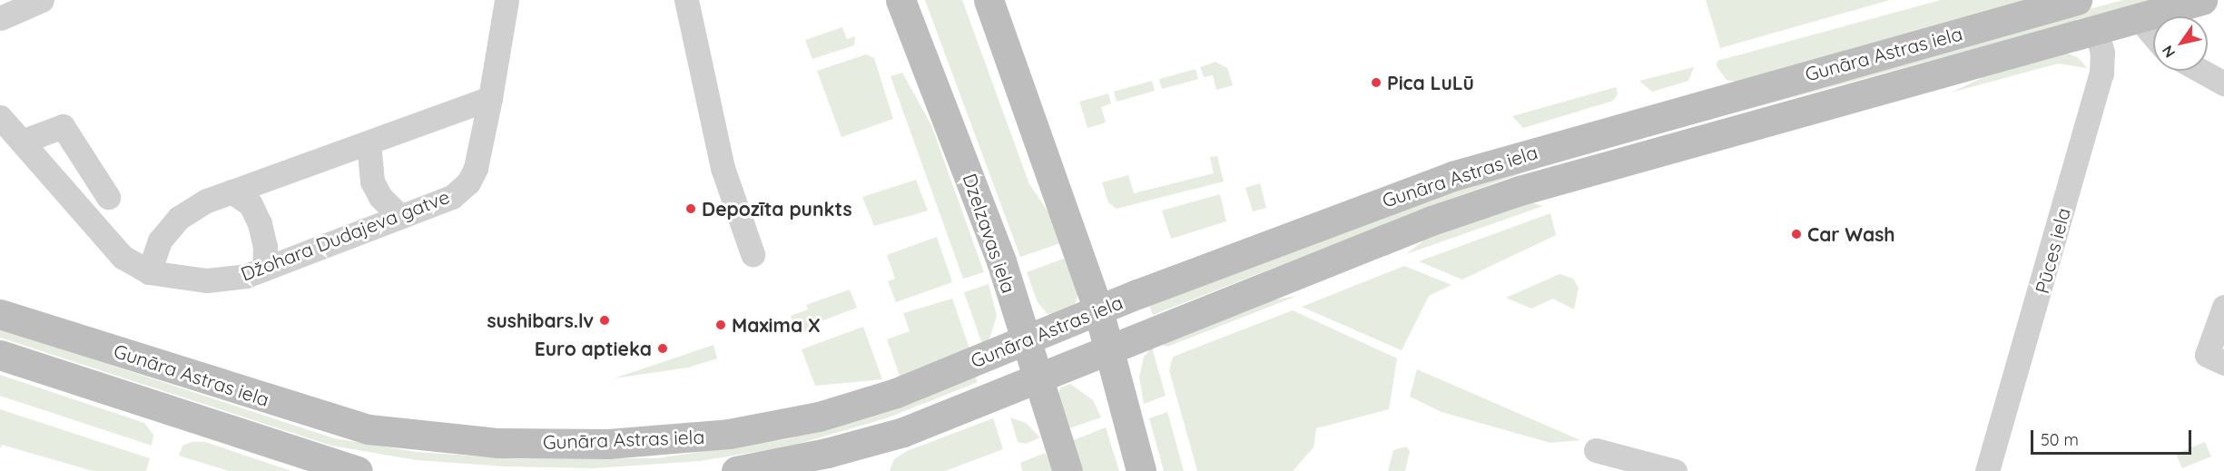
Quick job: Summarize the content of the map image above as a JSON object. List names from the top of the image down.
{
  "streets": {
    "main road": ["Gunāra Astras iela", "Dzelzavas iela"],
    "street": ["Džohara Dudajeva gatve", "Pūces iela"]
  },
  "crossings": [
    ["Gunāra Astras iela", "Dzelzavas iela"],
    ["Gunāra Astras iela", "Pūces iela"]
  ],
  "places": [
    "Pica LuLū",
    "Depozīta punkts",
    "Car Wash",
    "sushibars.lv",
    "Maxima X",
    "Euro aptieka"
  ],
  "scale_bar": "50 m",
  "north": "bottom left"
}
